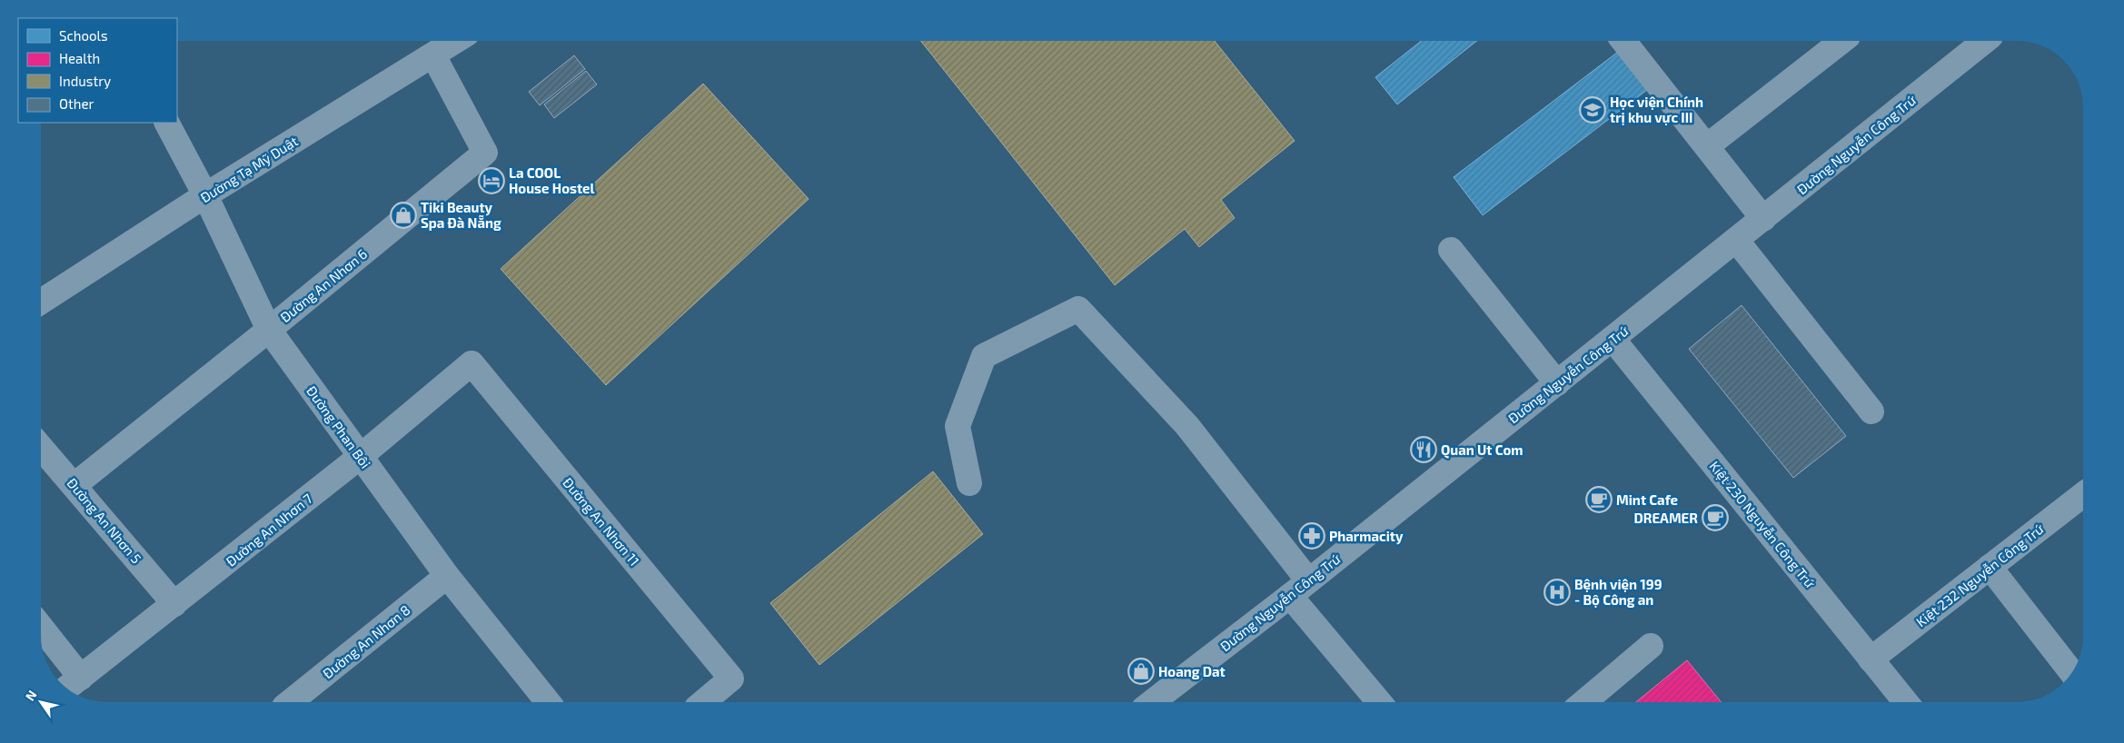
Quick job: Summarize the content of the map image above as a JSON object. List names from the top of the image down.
{
  "streets": {
    "street": [
      "Đường Nguyễn Công Trứ",
      "Đường Tạ Mỹ Duật",
      "Đường An Nhơn 6",
      "Đường Phan Bôi",
      "Đường An Nhơn 5",
      "Đường An Nhơn 11",
      "Kiệt 230 Nguyễn Công Trứ",
      "Đường An Nhơn 7",
      "Kiệt 232 Nguyễn Công Trứ",
      "Đường An Nhơn 8"
    ]
  },
  "crossings": [
    ["Đường Nguyễn Công Trứ", "Kiệt 230 Nguyễn Công Trứ"],
    ["Đường Tạ Mỹ Duật", "Đường An Nhơn 6"],
    ["Đường Tạ Mỹ Duật", "Đường Phan Bôi"],
    ["Đường An Nhơn 6", "Đường Phan Bôi"],
    ["Đường An Nhơn 6", "Đường An Nhơn 5"],
    ["Đường Phan Bôi", "Đường An Nhơn 7"],
    ["Đường Phan Bôi", "Đường An Nhơn 8"],
    ["Đường An Nhơn 5", "Đường An Nhơn 7"],
    ["Đường An Nhơn 11", "Đường An Nhơn 7"],
    ["Kiệt 230 Nguyễn Công Trứ", "Kiệt 232 Nguyễn Công Trứ"]
  ],
  "places": {
    "school or university": ["Học viện Chính trị khu vực III"],
    "hotel": ["La COOL House Hostel"],
    "shop": ["Tiki Beauty Spa Đà Nẵng", "Hoang Dat"],
    "restaurant": ["Quan Ut Com"],
    "cafe": ["Mint Cafe", "DREAMER"],
    "pharmacy": ["Pharmacity"],
    "hospital": ["Bệnh viện 199 - Bộ Công an"]
  },
  "legend": [
    "Schools",
    "Health",
    "Industry",
    "Other"
  ],
  "north": "top left"
}
